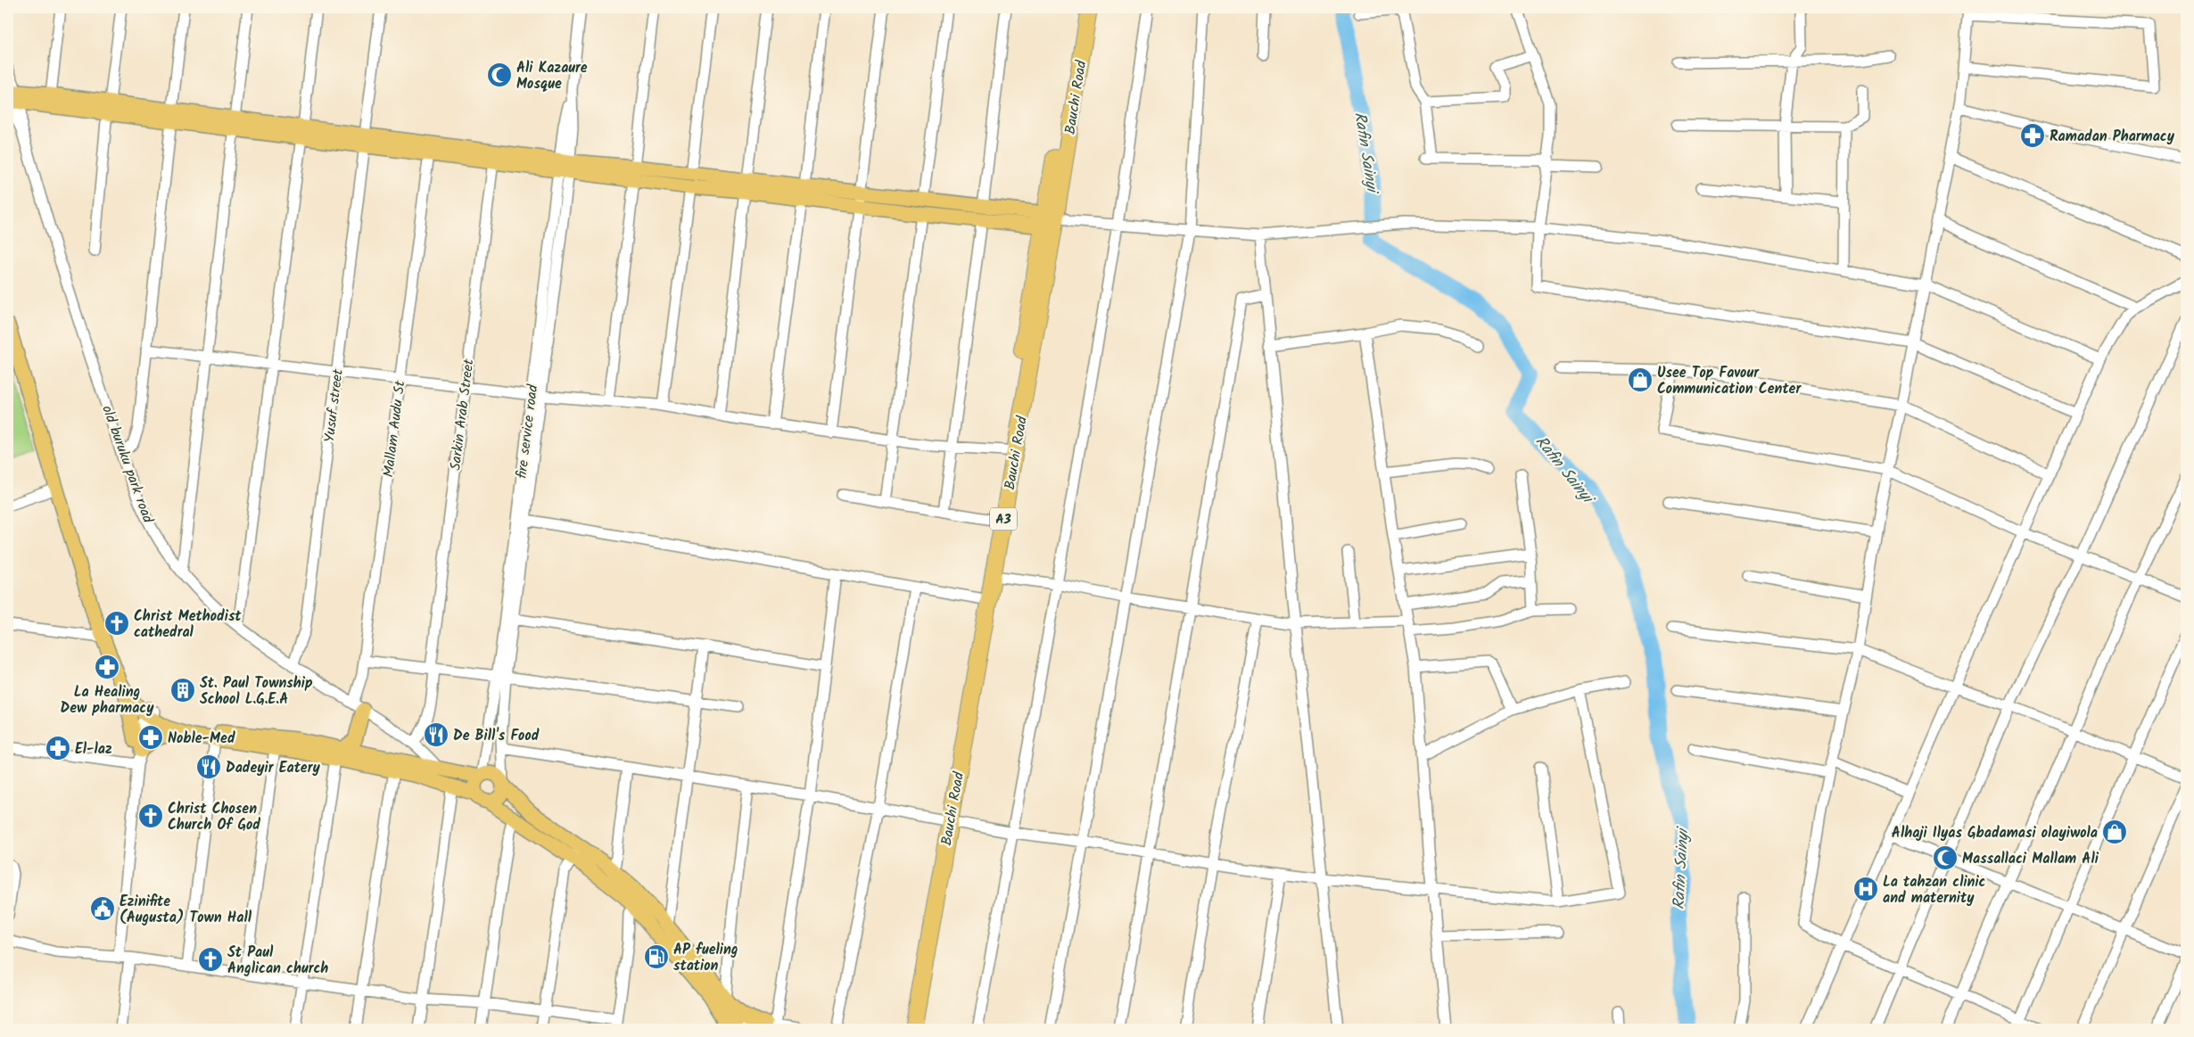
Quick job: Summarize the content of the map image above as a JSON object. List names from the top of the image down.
{
  "streets": {
    "highway": ["Bauchi Road", "A3"],
    "street": [
      "Yusuf street",
      "Sarkin Arab Street",
      "Mallam Audu St",
      "fire service road",
      "old buruku park road"
    ]
  },
  "crossings": [
    ["Yusuf street", "old buruku park road"],
    ["Sarkin Arab Street", "old buruku park road"],
    ["Mallam Audu St", "old buruku park road"]
  ],
  "water": ["Rafin Sainyi"],
  "places": {
    "mosque": ["Ali Kazaure Mosque", "Massallaci Mallam Ali"],
    "pharmacy": [
      "Ramadan Pharmacy",
      "La Healing Dew pharmacy",
      "Noble-Med",
      "El-laz"
    ],
    "shop": ["Usee Top Favour Communication Center", "Alhaji Ilyas Gbadamasi olayiwola"],
    "church": ["Christ Methodist cathedral", "Christ Chosen Church Of God", "St Paul Anglican church"],
    "building": ["St. Paul Township School L.G.E.A"],
    "restaurant": ["De Bill's Food", "Dadeyir Eatery"],
    "hospital": ["La tahzan clinic and maternity"],
    "public building": ["Ezinifite (Augusta) Town Hall"],
    "fuel station": ["AP fueling station"]
  }
}
